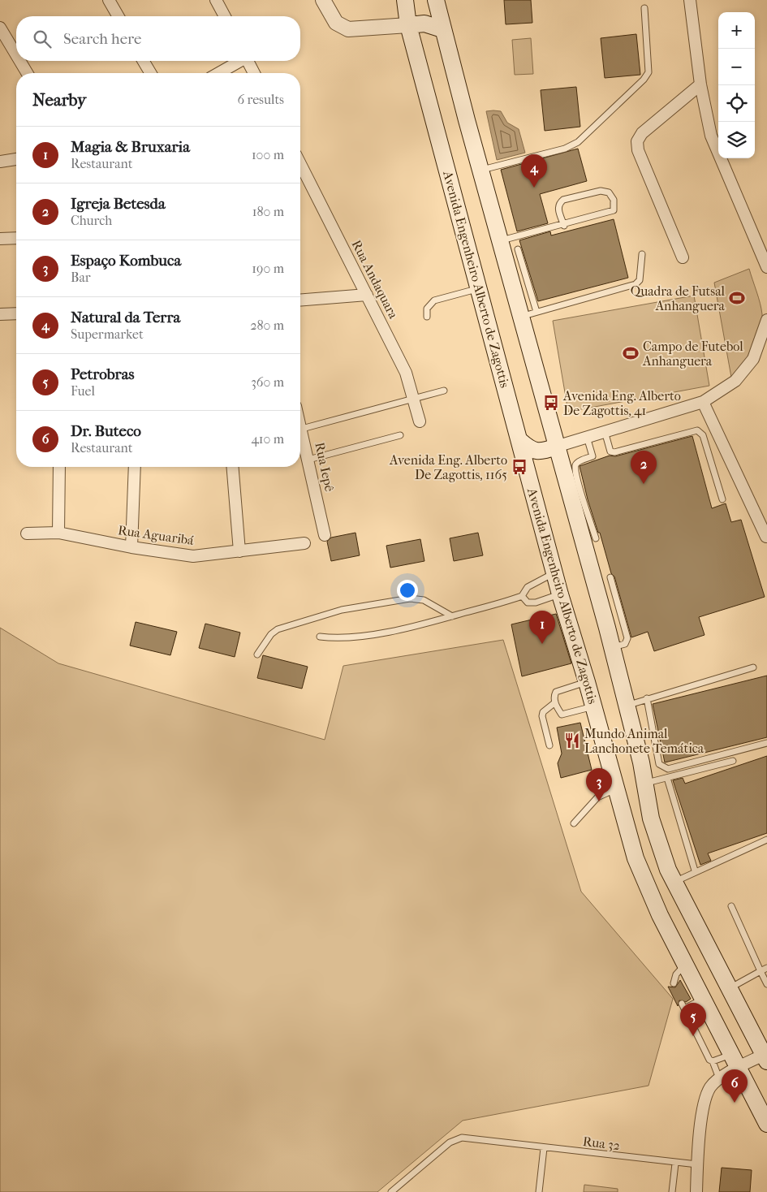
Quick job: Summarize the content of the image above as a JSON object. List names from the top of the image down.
{
  "streets": {
    "main road": ["Avenida Engenheiro Alberto de Zagottis"],
    "street": ["Rua Andaquara", "Rua Iepê", "Rua Aguaribá"],
    "lane": ["Rua 32"]
  },
  "places": {
    "sports": ["Quadra de Futsal Anhanguera", "Campo de Futebol Anhanguera"],
    "bus stop": ["Avenida Eng. Alberto De Zagottis, 41", "Avenida Eng. Alberto De Zagottis, 1165"],
    "restaurant": ["Mundo Animal Lanchonete Temática"]
  },
  "page": {
    "map_buttons": ["+", "−"],
    "search": "Search here",
    "heading": ["Nearby", "6 results"],
    "list": [
      {
        "mark": "1",
        "name": "Magia & Bruxaria",
        "note": "Restaurant",
        "value": "100 m"
      },
      {
        "mark": "2",
        "name": "Igreja Betesda",
        "note": "Church",
        "value": "180 m"
      },
      {
        "mark": "3",
        "name": "Espaço Kombuca",
        "note": "Bar",
        "value": "190 m"
      },
      {
        "mark": "4",
        "name": "Natural da Terra",
        "note": "Supermarket",
        "value": "280 m"
      },
      {
        "mark": "5",
        "name": "Petrobras",
        "note": "Fuel",
        "value": "360 m"
      },
      {
        "mark": "6",
        "name": "Dr. Buteco",
        "note": "Restaurant",
        "value": "410 m"
      }
    ],
    "pins": [
      "4",
      "2",
      "1",
      "3",
      "5",
      "6"
    ]
  }
}
